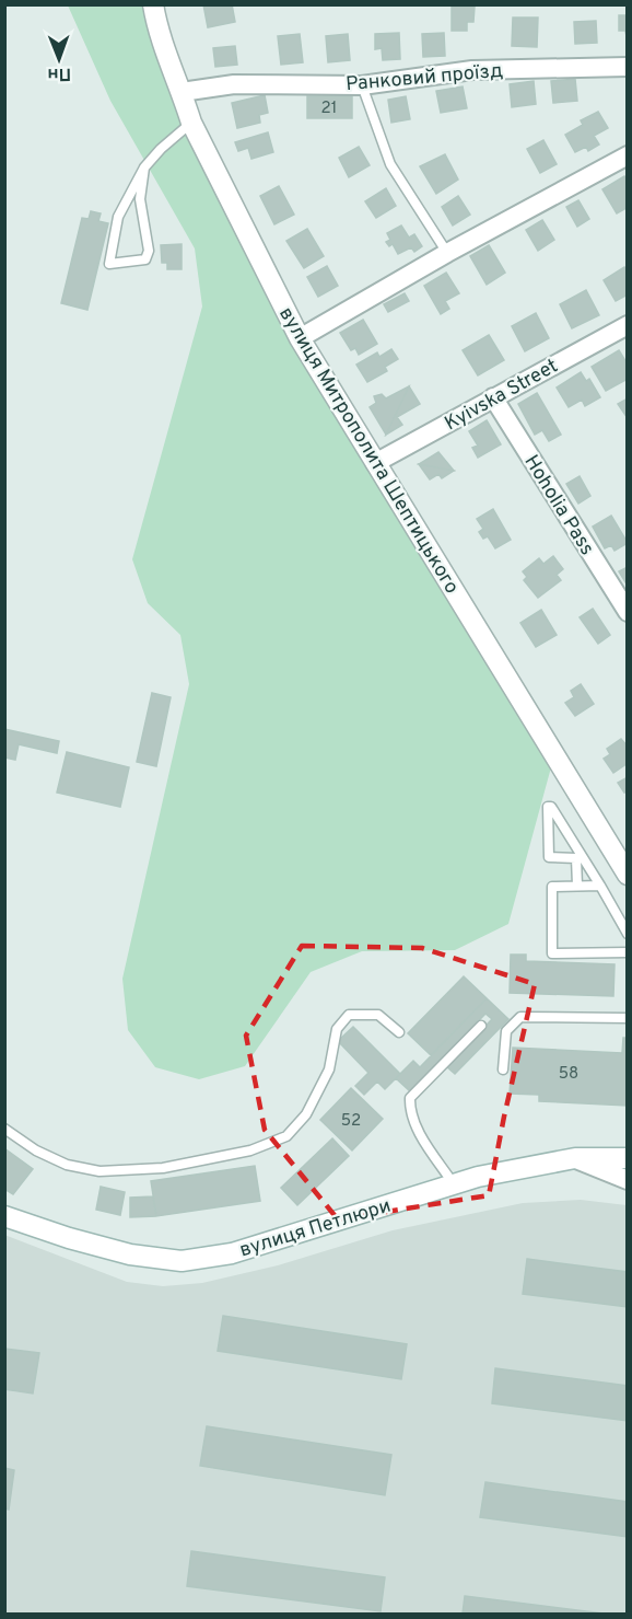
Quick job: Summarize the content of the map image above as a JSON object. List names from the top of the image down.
{
  "streets": {
    "street": [
      "Ранковий проїзд",
      "Kyivska Street",
      "вулиця Митрополита Шептицького",
      "Hoholia Pass",
      "вулиця Петлюри"
    ]
  },
  "crossings": [
    ["Ранковий проїзд", "вулиця Митрополита Шептицького"],
    ["Kyivska Street", "вулиця Митрополита Шептицького"],
    ["Kyivska Street", "Hoholia Pass"]
  ],
  "house_numbers": ["21", "58", "52"],
  "north": "bottom"
}
